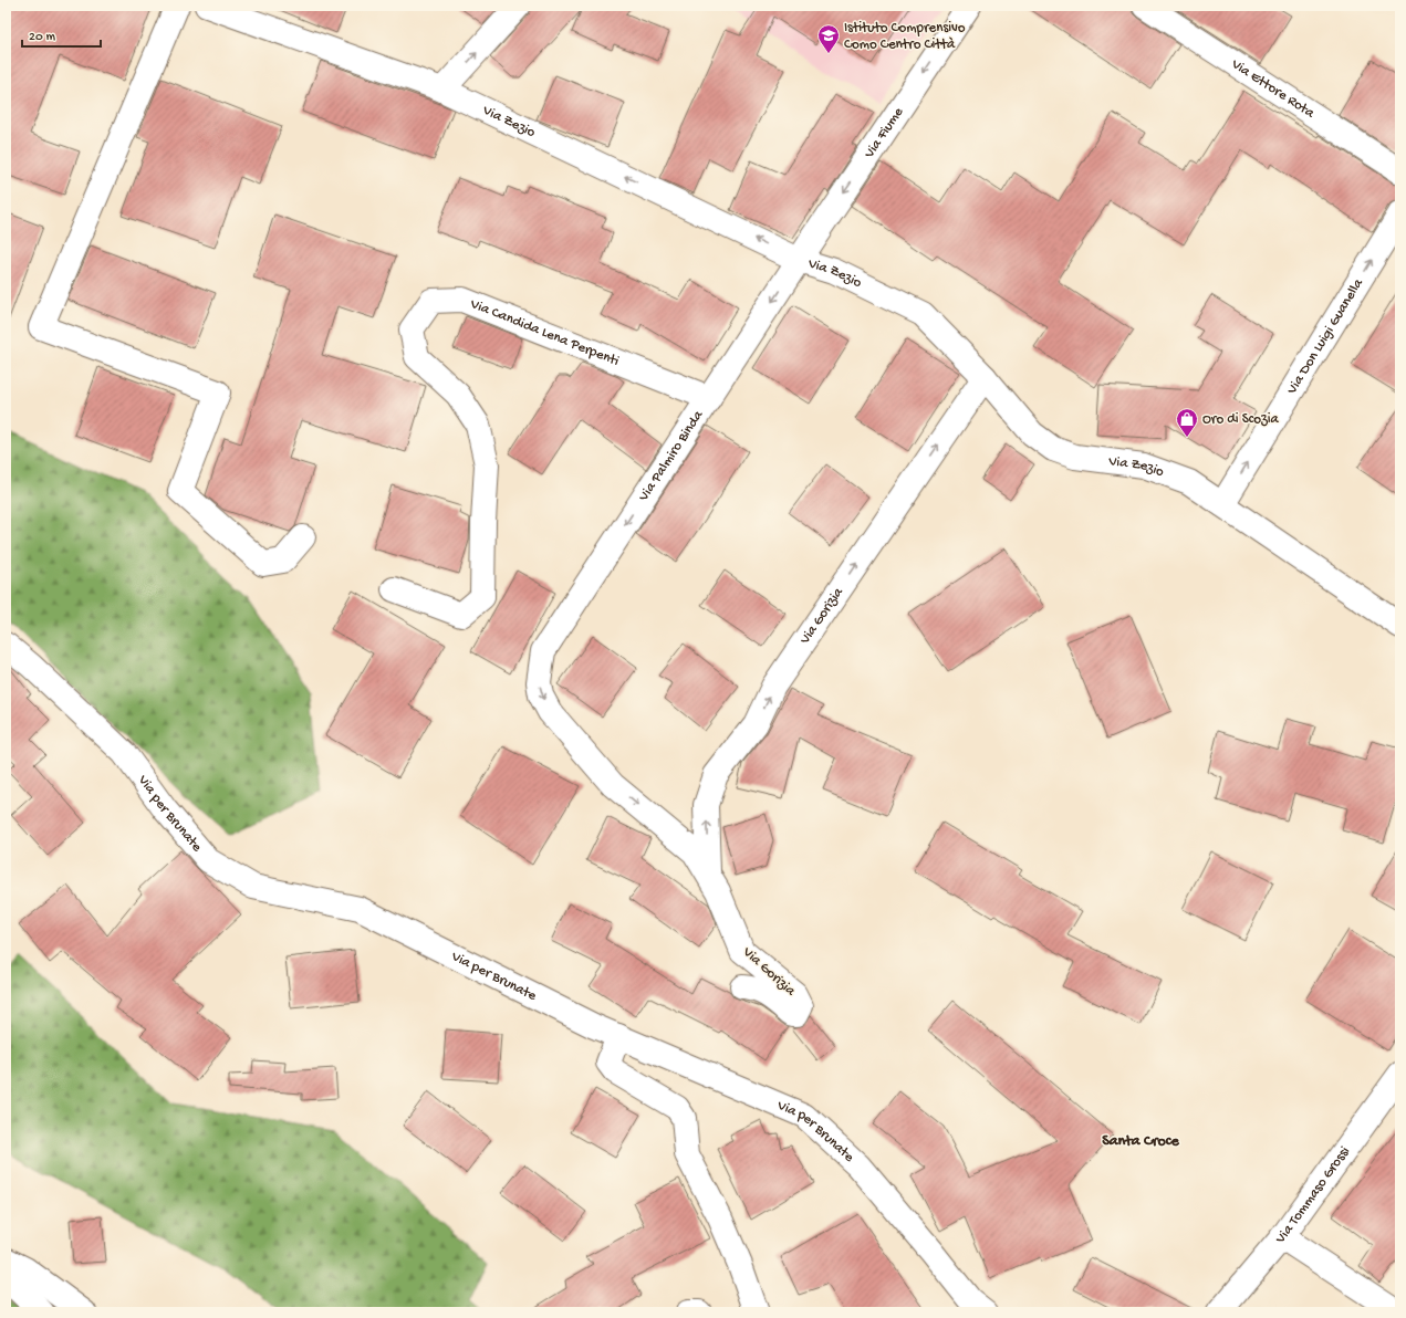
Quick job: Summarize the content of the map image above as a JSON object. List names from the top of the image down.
{
  "streets": {
    "street": [
      "Via Ettore Rota",
      "Via Zezio",
      "Via Fiume",
      "Via Candida Lena Perpenti",
      "Via Don Luigi Guanella",
      "Via Palmiro Binda",
      "Via Gorizia",
      "Via per Brunate",
      "Via Tommaso Grossi"
    ]
  },
  "crossings": [
    ["Via Zezio", "Via Fiume"],
    ["Via Zezio", "Via Don Luigi Guanella"],
    ["Via Zezio", "Via Palmiro Binda"],
    ["Via Zezio", "Via Gorizia"],
    ["Via Fiume", "Via Palmiro Binda"],
    ["Via Candida Lena Perpenti", "Via Palmiro Binda"],
    ["Via Palmiro Binda", "Via Gorizia"]
  ],
  "one_way": ["Via Fiume", "Via Don Luigi Guanella", "Via Palmiro Binda"],
  "districts": ["Santa Croce"],
  "places": {
    "school or university": ["Istituto Comprensivo Como Centro Città"],
    "shop": ["Oro di Scozia"]
  },
  "scale_bar": "20 m"
}
